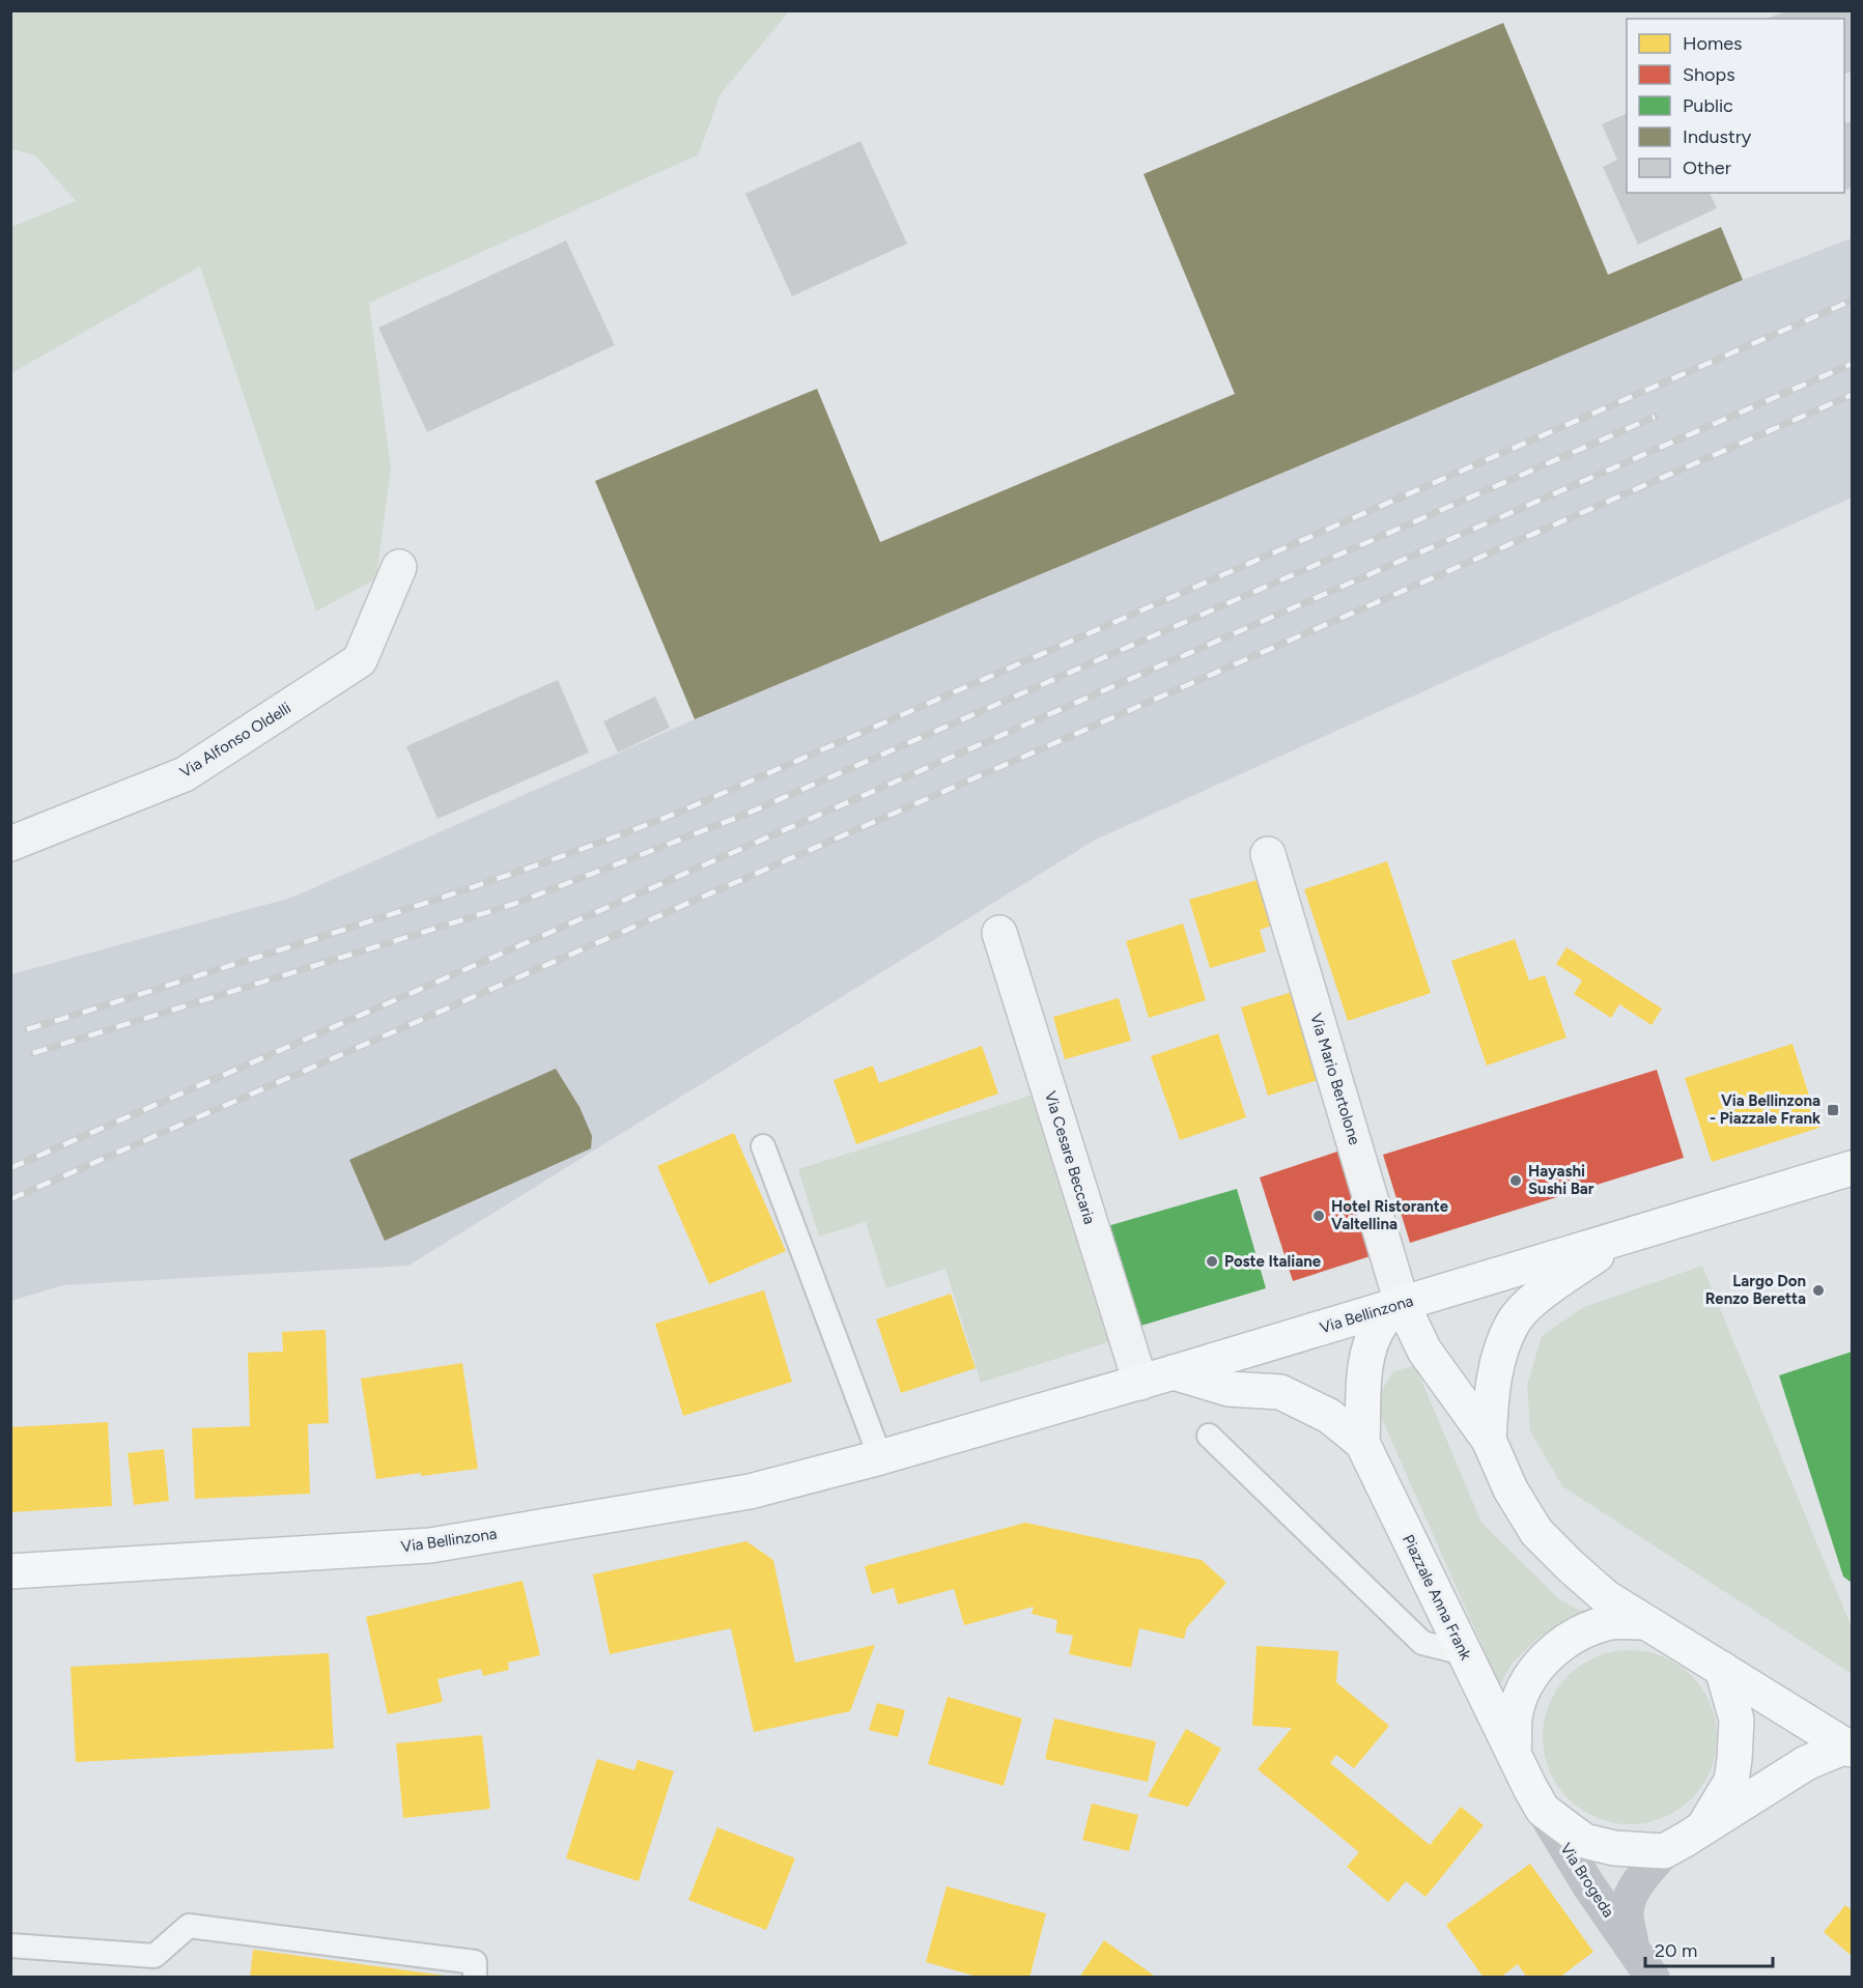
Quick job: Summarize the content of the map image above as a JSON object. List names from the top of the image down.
{
  "streets": {
    "main road": ["Via Bellinzona", "Piazzale Anna Frank"],
    "street": [
      "Via Alfonso Oldelli",
      "Via Mario Bertolone",
      "Via Cesare Beccaria",
      "Via Brogeda"
    ]
  },
  "crossings": [
    ["Via Mario Bertolone", "Via Bellinzona"],
    ["Via Mario Bertolone", "Piazzale Anna Frank"],
    ["Via Cesare Beccaria", "Via Bellinzona"],
    ["Via Bellinzona", "Piazzale Anna Frank"],
    ["Piazzale Anna Frank", "Via Brogeda"]
  ],
  "places": {
    "transit": ["Via Bellinzona - Piazzale Frank"],
    "other": [
      "Hayashi Sushi Bar",
      "Hotel Ristorante Valtellina",
      "Poste Italiane",
      "Largo Don Renzo Beretta"
    ]
  },
  "legend": [
    "Homes",
    "Shops",
    "Public",
    "Industry",
    "Other"
  ],
  "scale_bar": "20 m"
}
